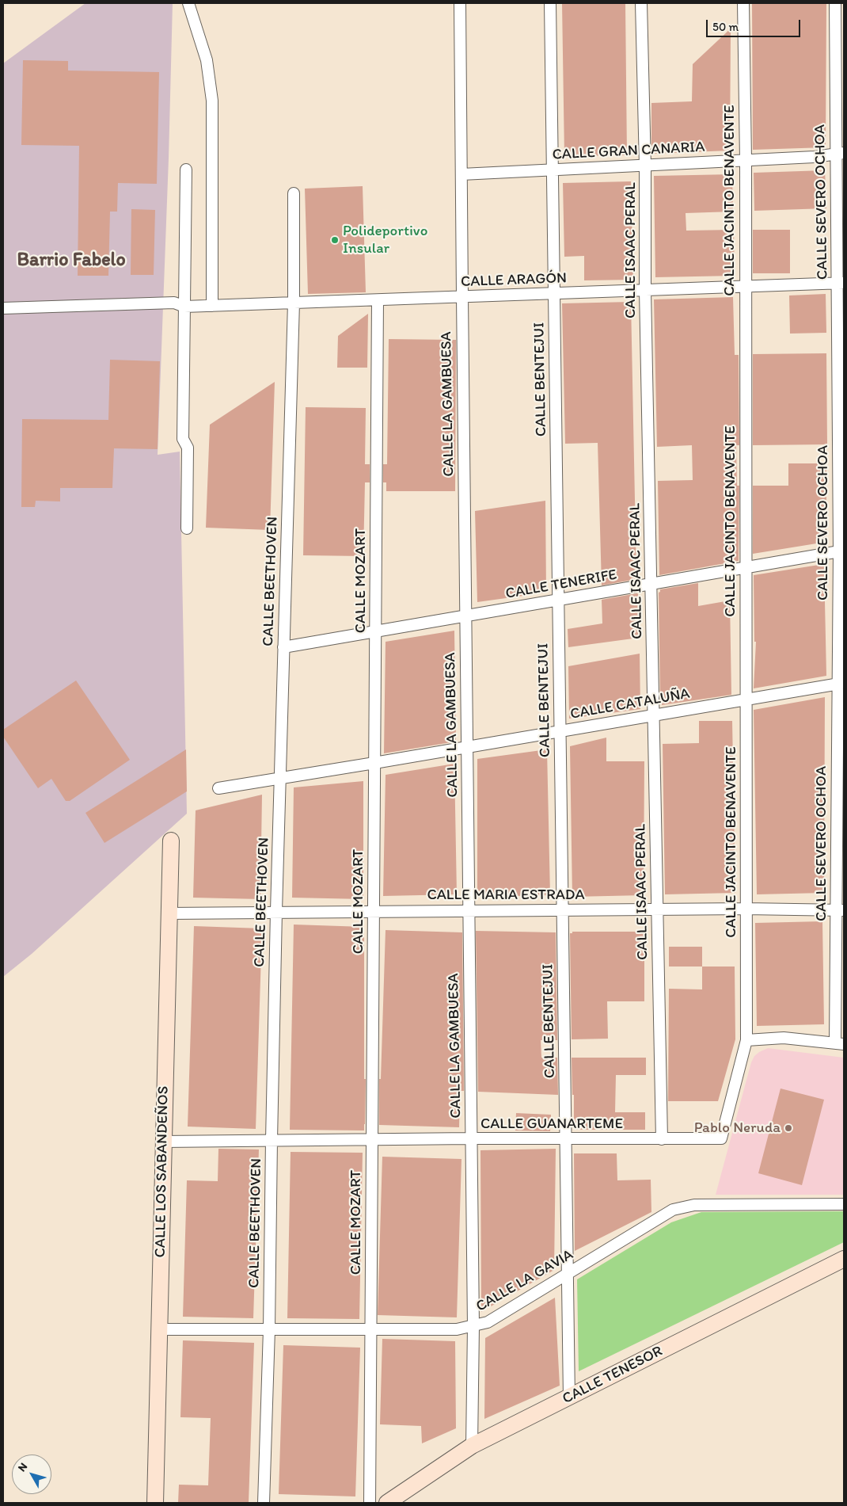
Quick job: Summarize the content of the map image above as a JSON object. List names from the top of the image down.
{
  "streets": {
    "street": [
      "CALLE GRAN CANARIA",
      "CALLE JACINTO BENAVENTE",
      "CALLE SEVERO OCHOA",
      "CALLE ISAAC PERAL",
      "CALLE ARAGÓN",
      "CALLE BENTEJUI",
      "CALLE LA GAMBUESA",
      "CALLE MOZART",
      "CALLE BEETHOVEN",
      "CALLE TENERIFE",
      "CALLE CATALUÑA",
      "CALLE MARIA ESTRADA",
      "CALLE GUANARTEME",
      "CALLE LOS SABANDEÑOS",
      "CALLE LA GAVIA",
      "CALLE TENESOR"
    ]
  },
  "crossings": [
    ["CALLE GRAN CANARIA", "CALLE JACINTO BENAVENTE"],
    ["CALLE GRAN CANARIA", "CALLE SEVERO OCHOA"],
    ["CALLE GRAN CANARIA", "CALLE ISAAC PERAL"],
    ["CALLE GRAN CANARIA", "CALLE BENTEJUI"],
    ["CALLE GRAN CANARIA", "CALLE LA GAMBUESA"],
    ["CALLE JACINTO BENAVENTE", "CALLE ARAGÓN"],
    ["CALLE JACINTO BENAVENTE", "CALLE TENERIFE"],
    ["CALLE JACINTO BENAVENTE", "CALLE CATALUÑA"],
    ["CALLE JACINTO BENAVENTE", "CALLE MARIA ESTRADA"],
    ["CALLE JACINTO BENAVENTE", "CALLE GUANARTEME"],
    ["CALLE SEVERO OCHOA", "CALLE ARAGÓN"],
    ["CALLE SEVERO OCHOA", "CALLE TENERIFE"],
    ["CALLE SEVERO OCHOA", "CALLE CATALUÑA"],
    ["CALLE SEVERO OCHOA", "CALLE MARIA ESTRADA"],
    ["CALLE ISAAC PERAL", "CALLE ARAGÓN"],
    ["CALLE ISAAC PERAL", "CALLE TENERIFE"],
    ["CALLE ISAAC PERAL", "CALLE CATALUÑA"],
    ["CALLE ISAAC PERAL", "CALLE MARIA ESTRADA"],
    ["CALLE ISAAC PERAL", "CALLE GUANARTEME"],
    ["CALLE ARAGÓN", "CALLE BENTEJUI"],
    ["CALLE ARAGÓN", "CALLE LA GAMBUESA"],
    ["CALLE ARAGÓN", "CALLE MOZART"],
    ["CALLE ARAGÓN", "CALLE BEETHOVEN"],
    ["CALLE BENTEJUI", "CALLE TENERIFE"],
    ["CALLE BENTEJUI", "CALLE CATALUÑA"],
    ["CALLE BENTEJUI", "CALLE MARIA ESTRADA"],
    ["CALLE BENTEJUI", "CALLE GUANARTEME"],
    ["CALLE BENTEJUI", "CALLE LA GAVIA"],
    ["CALLE BENTEJUI", "CALLE TENESOR"],
    ["CALLE LA GAMBUESA", "CALLE TENERIFE"],
    ["CALLE LA GAMBUESA", "CALLE CATALUÑA"],
    ["CALLE LA GAMBUESA", "CALLE MARIA ESTRADA"],
    ["CALLE LA GAMBUESA", "CALLE GUANARTEME"],
    ["CALLE LA GAMBUESA", "CALLE LA GAVIA"],
    ["CALLE LA GAMBUESA", "CALLE TENESOR"],
    ["CALLE MOZART", "CALLE TENERIFE"],
    ["CALLE MOZART", "CALLE CATALUÑA"],
    ["CALLE MOZART", "CALLE MARIA ESTRADA"],
    ["CALLE MOZART", "CALLE GUANARTEME"],
    ["CALLE MOZART", "CALLE LA GAVIA"],
    ["CALLE BEETHOVEN", "CALLE TENERIFE"],
    ["CALLE BEETHOVEN", "CALLE CATALUÑA"],
    ["CALLE BEETHOVEN", "CALLE MARIA ESTRADA"],
    ["CALLE BEETHOVEN", "CALLE GUANARTEME"],
    ["CALLE BEETHOVEN", "CALLE LA GAVIA"],
    ["CALLE MARIA ESTRADA", "CALLE LOS SABANDEÑOS"],
    ["CALLE GUANARTEME", "CALLE LOS SABANDEÑOS"],
    ["CALLE LOS SABANDEÑOS", "CALLE LA GAVIA"]
  ],
  "districts": ["Barrio Fabelo"],
  "places": ["Polideportivo Insular", "Pablo Neruda"],
  "scale_bar": "50 m",
  "north": "top left"
}
